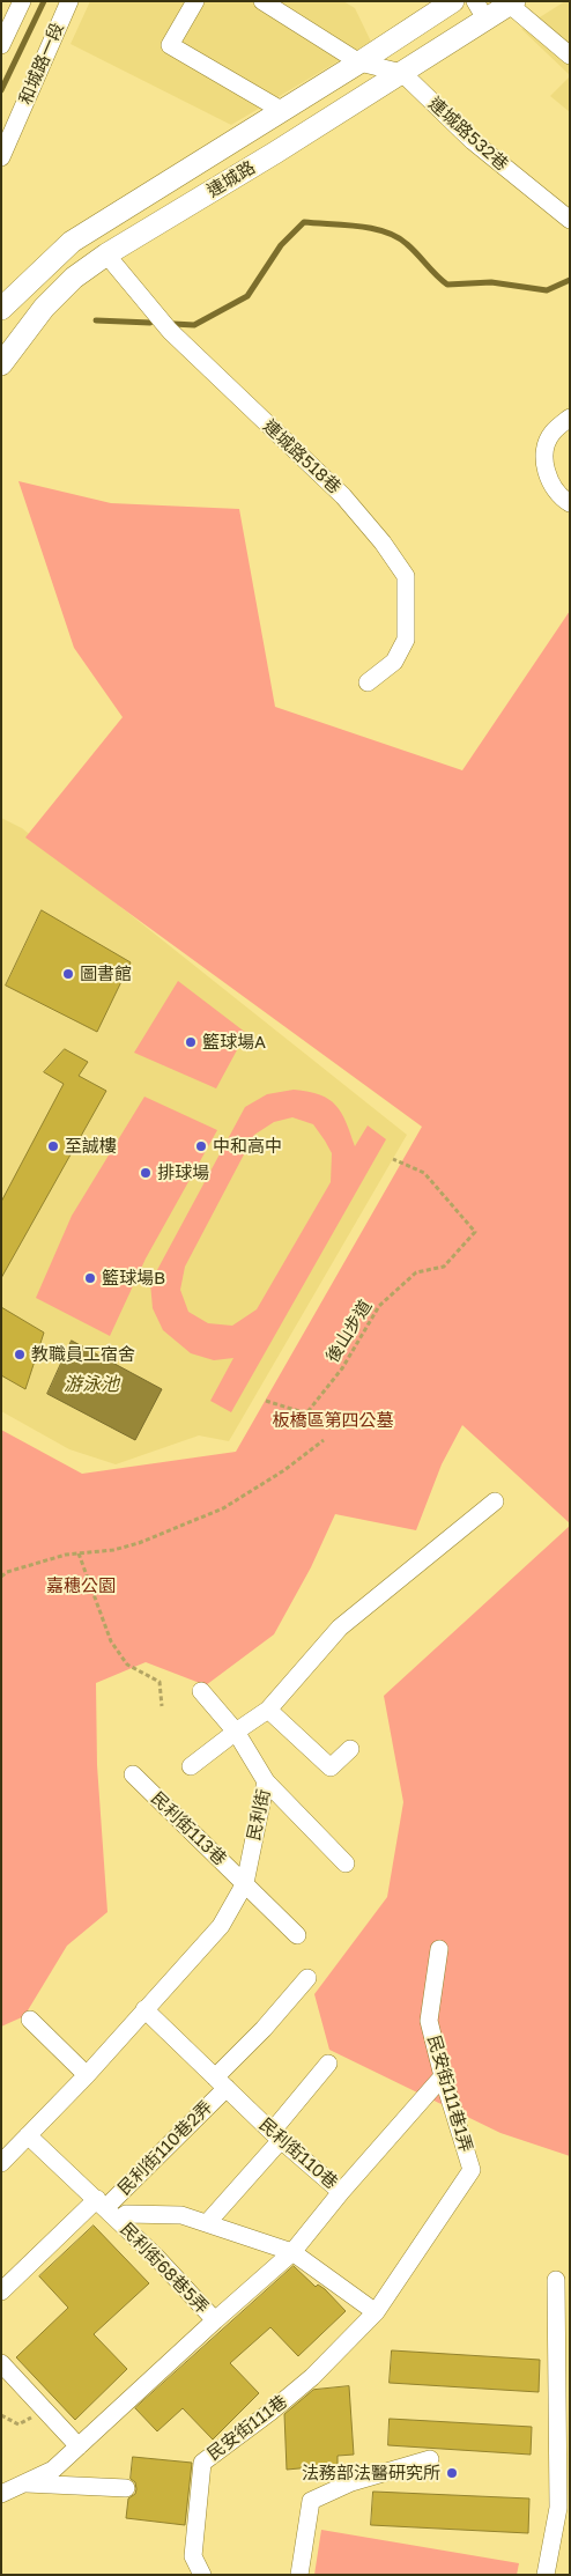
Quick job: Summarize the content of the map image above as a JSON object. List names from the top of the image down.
{
  "streets": {
    "main road": ["連城路"],
    "street": [
      "和城路一段",
      "連城路532巷",
      "連城路518巷",
      "民利街",
      "民利街113巷",
      "民安街111巷1弄",
      "民利街110巷2弄",
      "民利街110巷",
      "民利街68巷5弄",
      "民安街111巷"
    ],
    "path": ["後山步道"]
  },
  "crossings": [
    ["連城路532巷", "連城路"],
    ["連城路", "連城路518巷"],
    ["民利街", "民利街113巷"],
    ["民利街", "民利街110巷"],
    ["民利街", "民利街68巷5弄"],
    ["民安街111巷1弄", "民利街110巷"],
    ["民安街111巷1弄", "民安街111巷"],
    ["民利街110巷2弄", "民利街110巷"],
    ["民利街110巷2弄", "民利街68巷5弄"]
  ],
  "water": ["游泳池"],
  "parks": ["板橋區第四公墓", "嘉穗公園"],
  "places": [
    "圖書館",
    "籃球場A",
    "至誠樓",
    "中和高中",
    "排球場",
    "籃球場B",
    "教職員工宿舍",
    "法務部法醫研究所"
  ]
}
